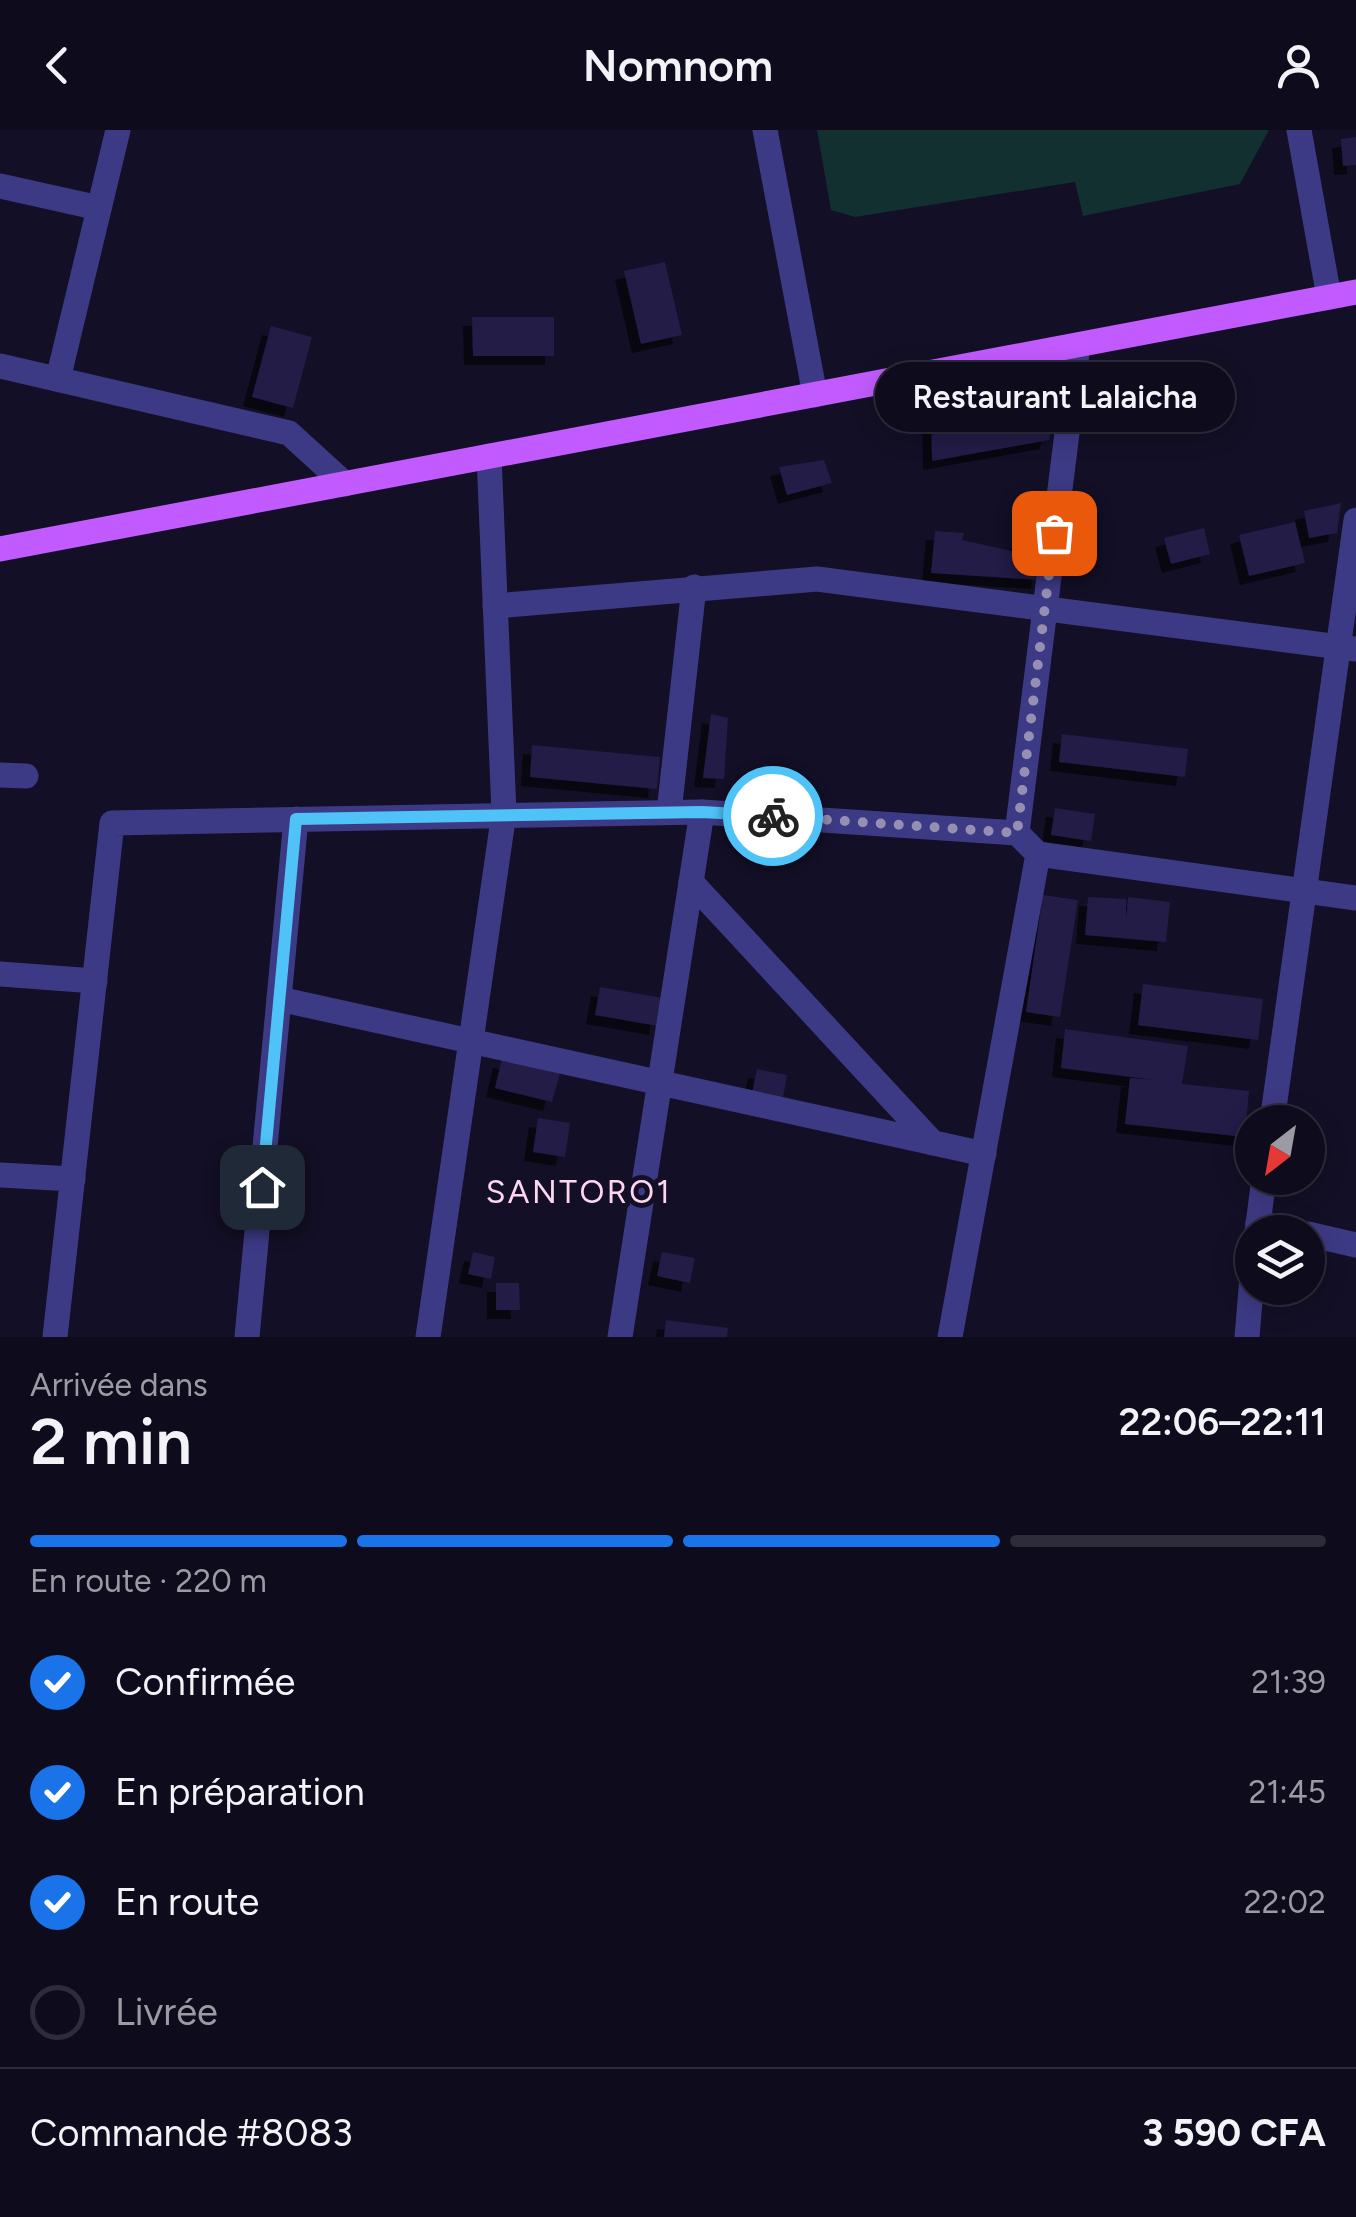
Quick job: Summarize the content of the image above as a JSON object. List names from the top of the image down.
{
  "districts": ["SANTORO1"],
  "places": ["Restaurant Lalaicha"],
  "north": "bottom left",
  "page": {
    "header": "Nomnom",
    "bubble": "Restaurant Lalaicha",
    "heading": ["2 min", "Arrivée dans", "22:06–22:11"],
    "panel": ["Commande #8083", "3 590 CFA"],
    "bar": "En route · 220 m",
    "list": [
      ["Confirmée", "21:39"],
      ["En préparation", "21:45"],
      ["En route", "22:02"],
      "Livrée"
    ]
  }
}
